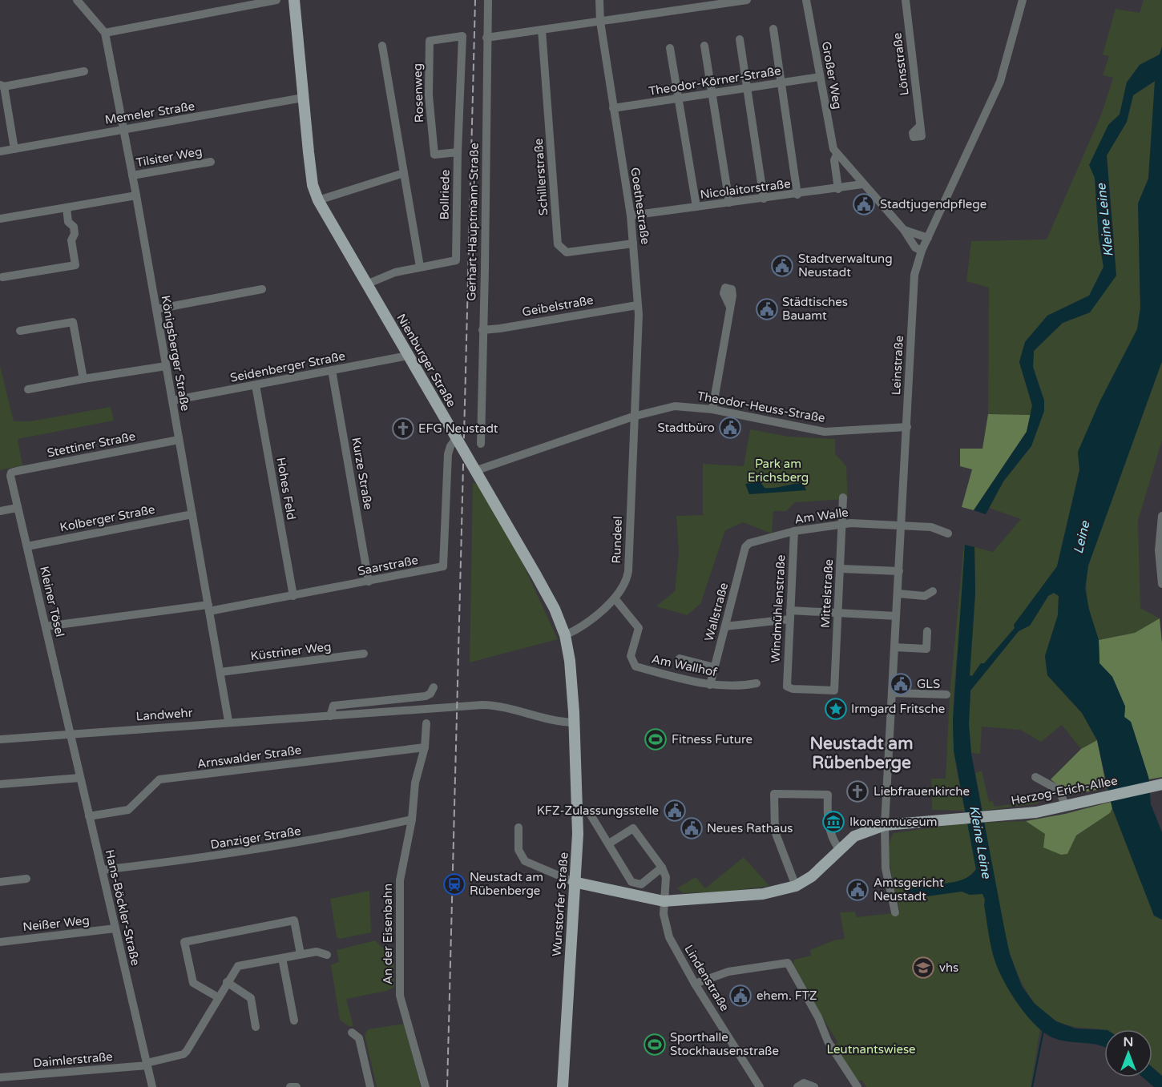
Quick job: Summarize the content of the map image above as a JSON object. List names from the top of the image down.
{
  "streets": {
    "main road": ["Nienburger Straße", "Herzog-Erich-Allee", "Wunstorfer Straße"],
    "street": [
      "Lönsstraße",
      "Großer Weg",
      "Theodor-Körner-Straße",
      "Rosenweg",
      "Memeler Straße",
      "Tilsiter Weg",
      "Schillerstraße",
      "Nicolaitorstraße",
      "Bollriede",
      "Goethestraße",
      "Gerhart-Hauptmann-Straße",
      "Geibelstraße",
      "Königsberger Straße",
      "Leinstraße",
      "Seidenberger Straße",
      "Theodor-Heuss-Straße",
      "Stettiner Straße",
      "Kurze Straße",
      "Hohes Feld",
      "Am Walle",
      "Kolberger Straße",
      "Rundeel",
      "Saarstraße",
      "Mittelstraße",
      "Kleiner Tösel",
      "Windmühlenstraße",
      "Wallstraße",
      "Küstriner Weg",
      "Am Wallhof",
      "Landwehr",
      "Arnswalder Straße",
      "Danziger Straße",
      "Hans-Böckler-Straße",
      "Neißer Weg",
      "An der Eisenbahn",
      "Lindenstraße",
      "Daimlerstraße"
    ]
  },
  "crossings": [
    ["Großer Weg", "Theodor-Körner-Straße"],
    ["Großer Weg", "Nicolaitorstraße"],
    ["Großer Weg", "Leinstraße"],
    ["Theodor-Körner-Straße", "Goethestraße"],
    ["Rosenweg", "Bollriede"],
    ["Memeler Straße", "Königsberger Straße"],
    ["Memeler Straße", "Nienburger Straße"],
    ["Tilsiter Weg", "Königsberger Straße"],
    ["Schillerstraße", "Goethestraße"],
    ["Nicolaitorstraße", "Goethestraße"],
    ["Bollriede", "Nienburger Straße"],
    ["Goethestraße", "Geibelstraße"],
    ["Goethestraße", "Theodor-Heuss-Straße"],
    ["Goethestraße", "Rundeel"],
    ["Gerhart-Hauptmann-Straße", "Geibelstraße"],
    ["Königsberger Straße", "Seidenberger Straße"],
    ["Königsberger Straße", "Stettiner Straße"],
    ["Königsberger Straße", "Kolberger Straße"],
    ["Königsberger Straße", "Saarstraße"],
    ["Königsberger Straße", "Küstriner Weg"],
    ["Königsberger Straße", "Landwehr"],
    ["Nienburger Straße", "Seidenberger Straße"],
    ["Nienburger Straße", "Theodor-Heuss-Straße"],
    ["Nienburger Straße", "Rundeel"],
    ["Nienburger Straße", "Saarstraße"],
    ["Nienburger Straße", "Landwehr"],
    ["Nienburger Straße", "Wunstorfer Straße"],
    ["Leinstraße", "Theodor-Heuss-Straße"],
    ["Leinstraße", "Am Walle"],
    ["Leinstraße", "Herzog-Erich-Allee"],
    ["Seidenberger Straße", "Kurze Straße"],
    ["Seidenberger Straße", "Hohes Feld"],
    ["Theodor-Heuss-Straße", "Rundeel"],
    ["Stettiner Straße", "Kleiner Tösel"],
    ["Kurze Straße", "Saarstraße"],
    ["Hohes Feld", "Saarstraße"],
    ["Am Walle", "Mittelstraße"],
    ["Am Walle", "Windmühlenstraße"],
    ["Am Walle", "Wallstraße"],
    ["Kolberger Straße", "Kleiner Tösel"],
    ["Rundeel", "Am Wallhof"],
    ["Saarstraße", "Kleiner Tösel"],
    ["Mittelstraße", "Windmühlenstraße"],
    ["Kleiner Tösel", "Landwehr"],
    ["Kleiner Tösel", "Hans-Böckler-Straße"],
    ["Wallstraße", "Am Wallhof"],
    ["Landwehr", "Wunstorfer Straße"],
    ["Landwehr", "Hans-Böckler-Straße"],
    ["Arnswalder Straße", "Hans-Böckler-Straße"],
    ["Arnswalder Straße", "An der Eisenbahn"],
    ["Danziger Straße", "Hans-Böckler-Straße"],
    ["Danziger Straße", "An der Eisenbahn"],
    ["Hans-Böckler-Straße", "Neißer Weg"],
    ["Hans-Böckler-Straße", "Daimlerstraße"]
  ],
  "districts": ["Neustadt am Rübenberge"],
  "water": ["Kleine Leine", "Leine"],
  "parks": ["Park am Erichsberg", "Leutnantswiese"],
  "places": {
    "public building": [
      "Stadtjugendpflege",
      "Stadtverwaltung Neustadt",
      "Städtisches Bauamt",
      "Stadtbüro",
      "GLS",
      "KFZ-Zulassungsstelle",
      "Neues Rathaus",
      "Amtsgericht Neustadt",
      "ehem. FTZ"
    ],
    "church": ["EFG Neustadt", "Liebfrauenkirche"],
    "place": ["Irmgard Fritsche"],
    "sports": ["Fitness Future", "Sporthalle Stockhausenstraße"],
    "museum": ["Ikonenmuseum"],
    "station": ["Neustadt am Rübenberge"],
    "school or university": ["vhs"]
  },
  "north": "top"
}
